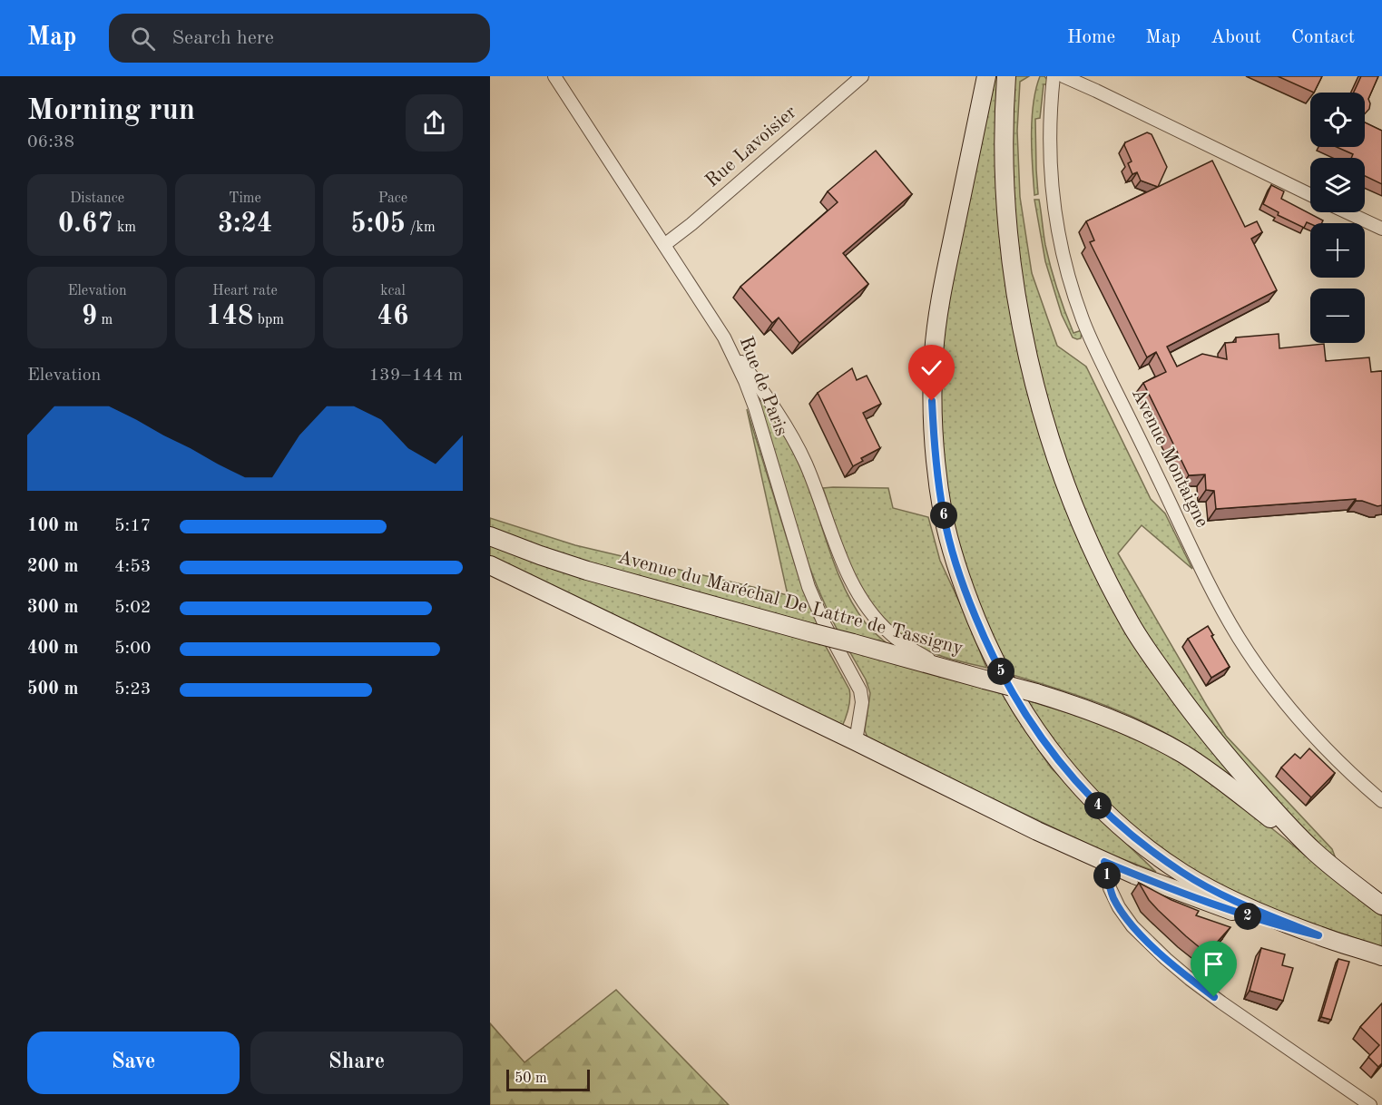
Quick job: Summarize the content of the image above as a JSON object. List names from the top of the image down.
{
  "streets": {
    "main road": ["Avenue du Maréchal De Lattre de Tassigny"],
    "street": ["Rue Lavoisier", "Rue de Paris", "Avenue Montaigne"]
  },
  "crossings": [
    ["Rue Lavoisier", "Rue de Paris"]
  ],
  "scale_bar": "50 m",
  "page": {
    "header": "Map",
    "search": "Search here",
    "nav": [
      "Home",
      "Map",
      "About",
      "Contact"
    ],
    "heading": ["Morning run", "06:38"],
    "map_buttons": ["+", "−"],
    "stats": [
      ["Distance", "0.67 km"],
      ["Time", "3:24"],
      ["Pace", "5:05 /km"],
      ["Elevation", "9 m"],
      ["Heart rate", "148 bpm"],
      ["kcal", "46"]
    ],
    "chart": ["Elevation", "139–144 m"],
    "pins": [
      "6",
      "5",
      "4",
      "1",
      "2"
    ],
    "list": [
      {
        "name": "100 m",
        "note": "5:17"
      },
      {
        "name": "200 m",
        "note": "4:53"
      },
      {
        "name": "300 m",
        "note": "5:02"
      },
      {
        "name": "400 m",
        "note": "5:00"
      },
      {
        "name": "500 m",
        "note": "5:23"
      }
    ],
    "buttons": ["Save", "Share"],
    "scale": "50 m"
  }
}
